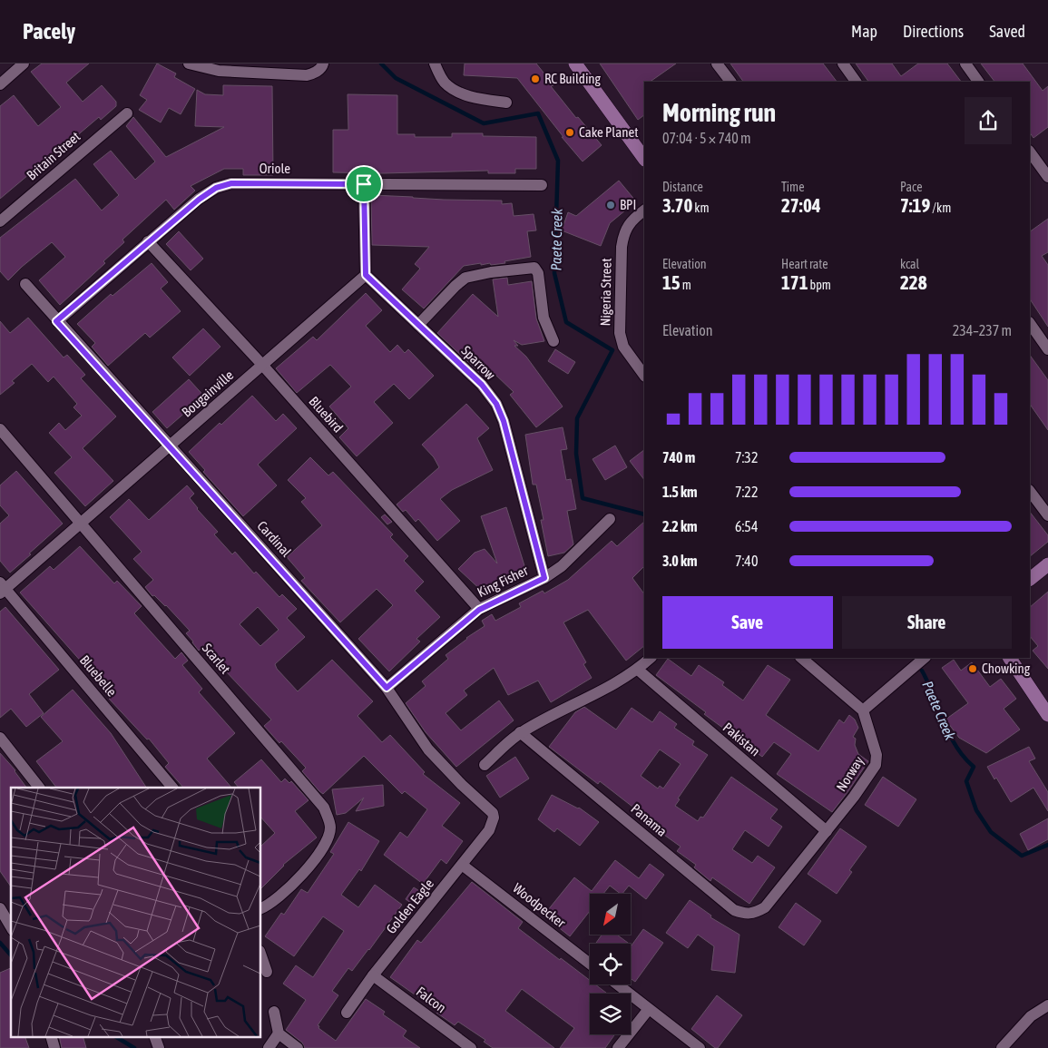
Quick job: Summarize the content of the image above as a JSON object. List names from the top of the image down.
{
  "streets": {
    "street": [
      "Britain Street",
      "Oriole",
      "Nigeria Street",
      "Sparrow",
      "Bougainville",
      "Bluebird",
      "Cardinal",
      "King Fisher",
      "Scarlet",
      "Bluebelle",
      "Pakistan",
      "Norway",
      "Panama",
      "Woodpecker",
      "Golden Eagle",
      "Falcon"
    ]
  },
  "crossings": [
    ["Oriole", "Bluebird"],
    ["Oriole", "Cardinal"],
    ["Sparrow", "Bougainville"],
    ["Sparrow", "King Fisher"],
    ["Bougainville", "Bluebird"],
    ["Bougainville", "Cardinal"],
    ["Bougainville", "Scarlet"],
    ["Bougainville", "Bluebelle"],
    ["Bluebird", "King Fisher"],
    ["Cardinal", "King Fisher"],
    ["Cardinal", "Golden Eagle"],
    ["Pakistan", "Norway"],
    ["Norway", "Panama"],
    ["Woodpecker", "Golden Eagle"],
    ["Golden Eagle", "Falcon"]
  ],
  "water": ["Paete Creek"],
  "places": [
    "RC Building",
    "Cake Planet",
    "BPI",
    "Chowking"
  ],
  "north": "bottom left",
  "page": {
    "header": "Pacely",
    "nav": ["Map", "Directions", "Saved"],
    "heading": ["Morning run", "07:04 · 5 × 740 m"],
    "stats": [
      ["Distance", "3.70 km"],
      ["Time", "27:04"],
      ["Pace", "7:19 /km"],
      ["Elevation", "15 m"],
      ["Heart rate", "171 bpm"],
      ["kcal", "228"]
    ],
    "chart": ["Elevation", "234–237 m"],
    "list": [
      {
        "name": "740 m",
        "note": "7:32"
      },
      {
        "name": "1.5 km",
        "note": "7:22"
      },
      {
        "name": "2.2 km",
        "note": "6:54"
      },
      {
        "name": "3.0 km",
        "note": "7:40"
      }
    ],
    "buttons": ["Save", "Share"]
  }
}
